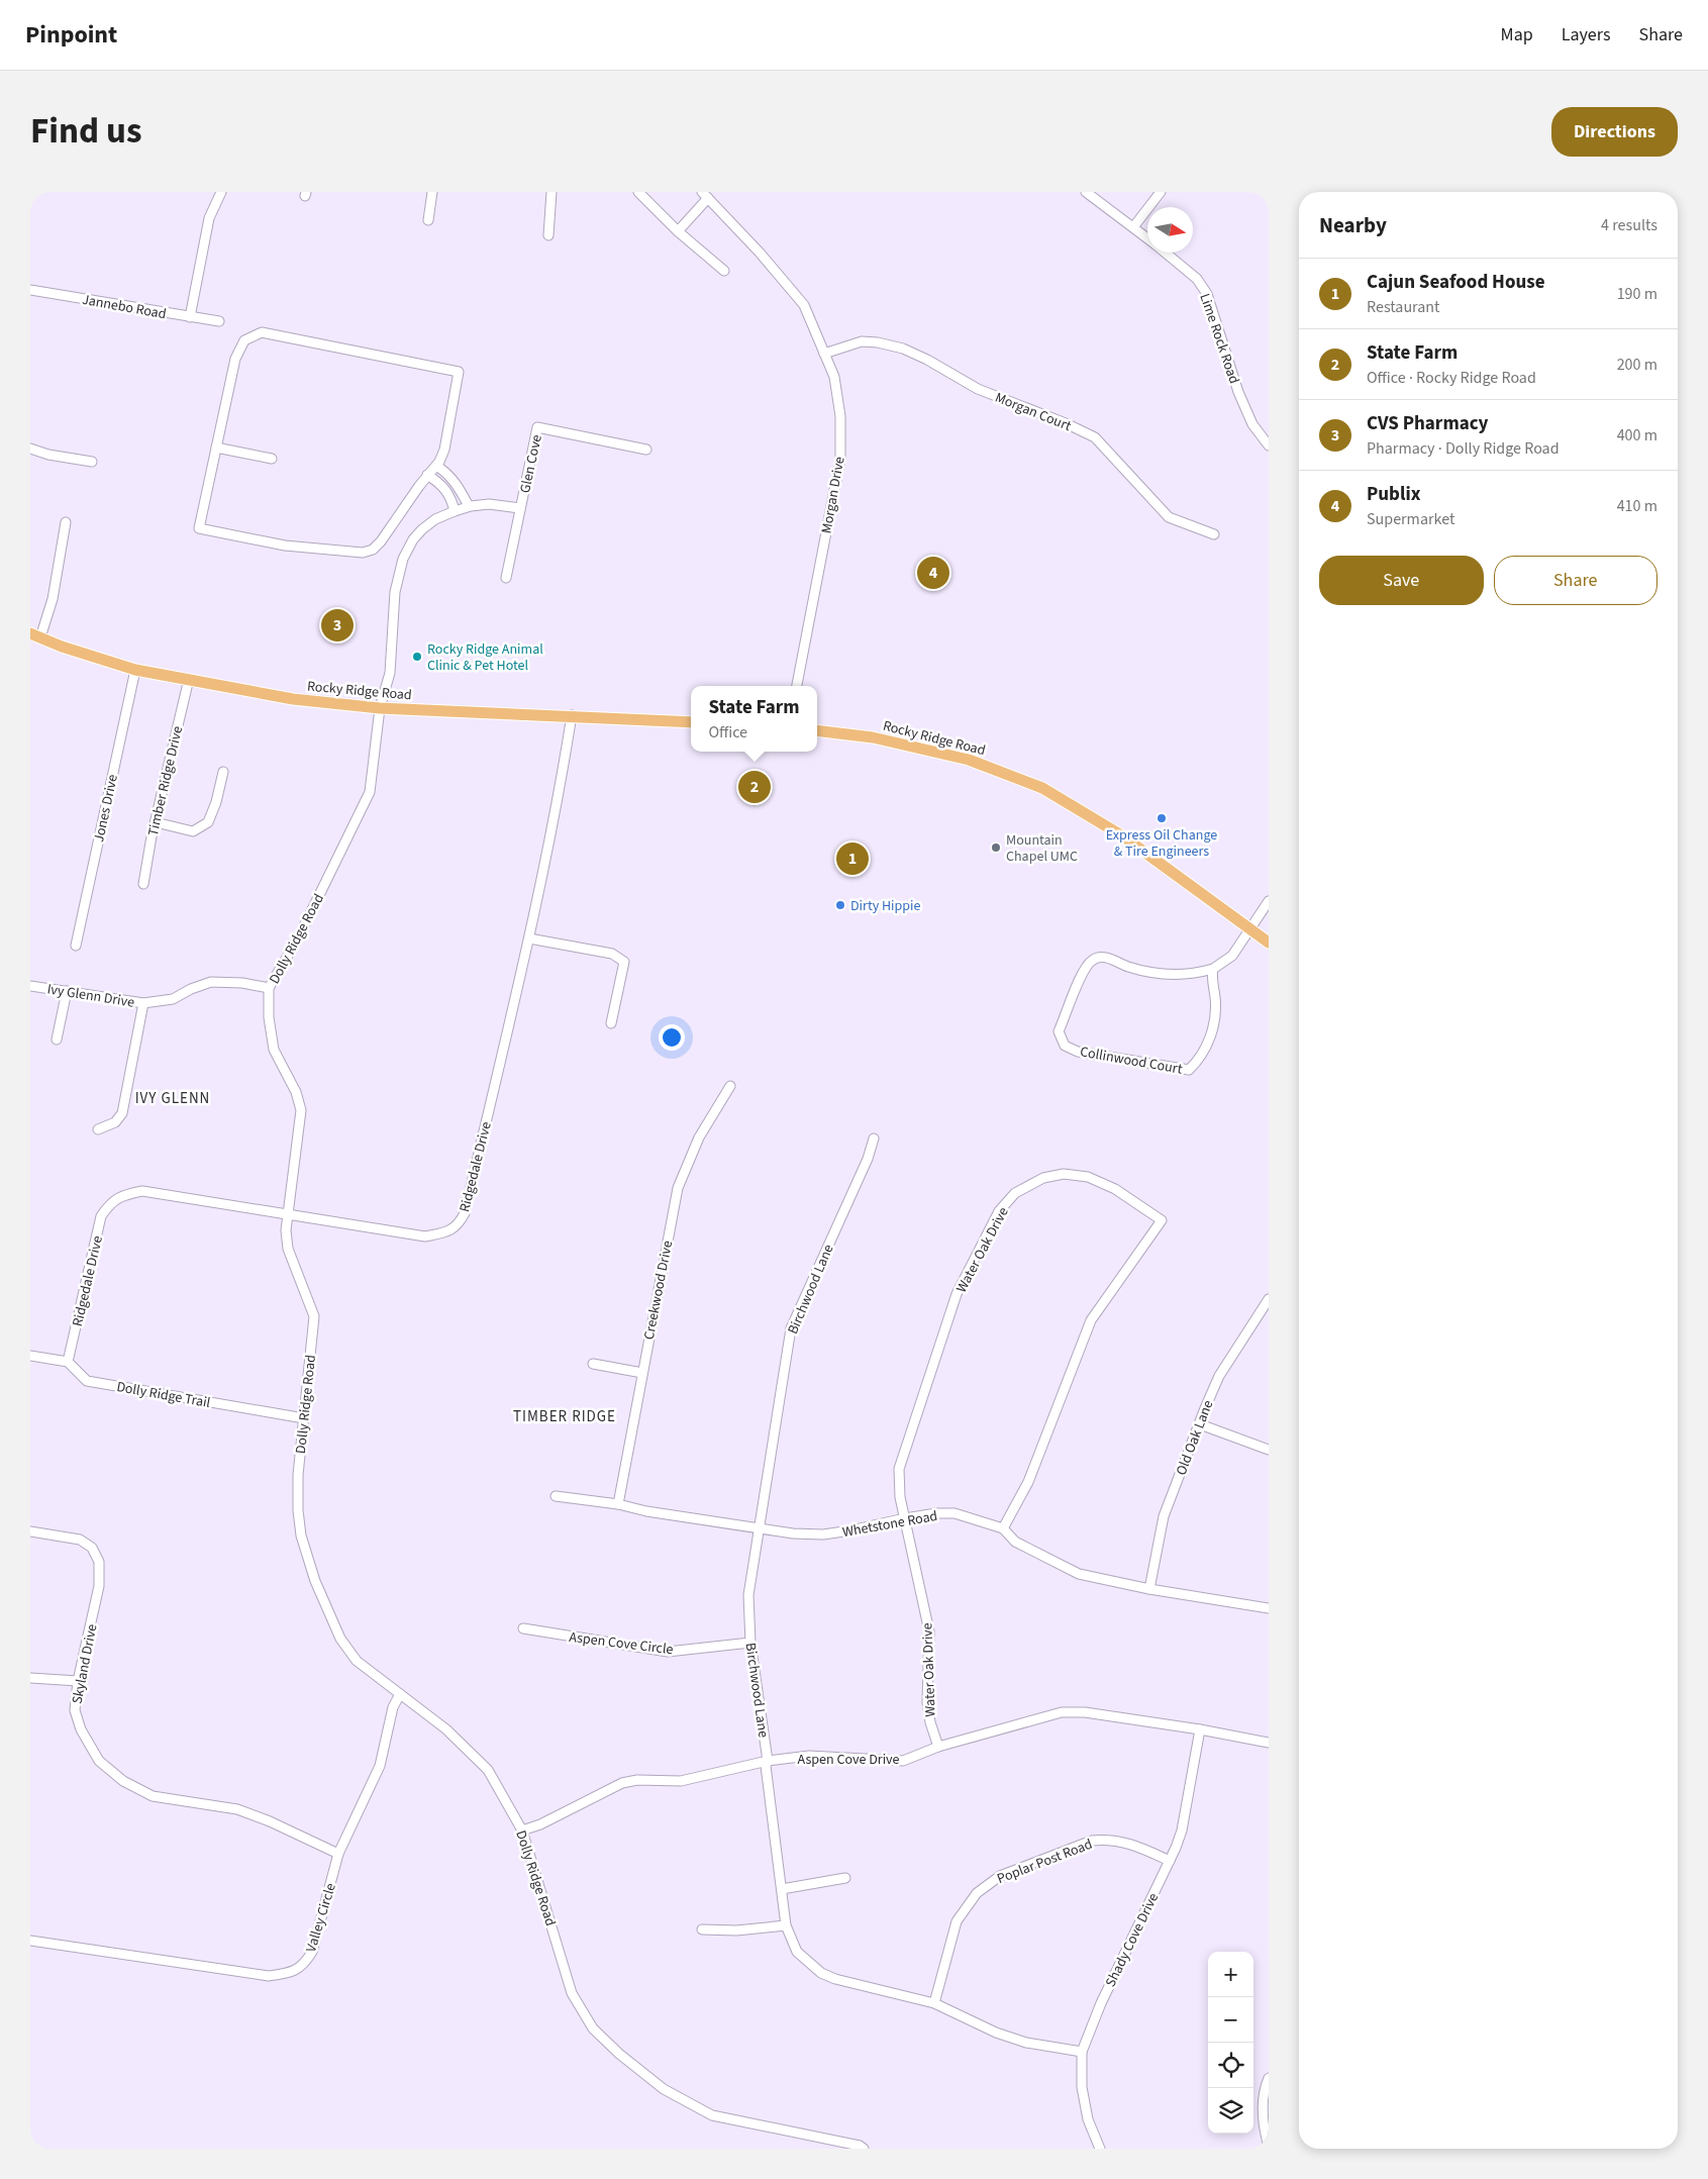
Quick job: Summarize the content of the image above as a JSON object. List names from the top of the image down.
{
  "streets": {
    "main road": ["Rocky Ridge Road"],
    "street": [
      "Jannebo Road",
      "Lime Rock Road",
      "Morgan Court",
      "Glen Cove",
      "Morgan Drive",
      "Timber Ridge Drive",
      "Jones Drive",
      "Dolly Ridge Road",
      "Ivy Glenn Drive",
      "Collinwood Court",
      "Ridgedale Drive",
      "Water Oak Drive",
      "Birchwood Lane",
      "Creekwood Drive",
      "Dolly Ridge Trail",
      "Old Oak Lane",
      "Whetstone Road",
      "Aspen Cove Circle",
      "Skyland Drive",
      "Aspen Cove Drive",
      "Poplar Post Road",
      "Valley Circle",
      "Shady Cove Drive"
    ]
  },
  "crossings": [
    ["Morgan Court", "Morgan Drive"],
    ["Glen Cove", "Dolly Ridge Road"],
    ["Rocky Ridge Road", "Timber Ridge Drive"],
    ["Rocky Ridge Road", "Jones Drive"],
    ["Rocky Ridge Road", "Dolly Ridge Road"],
    ["Rocky Ridge Road", "Collinwood Court"],
    ["Rocky Ridge Road", "Ridgedale Drive"],
    ["Dolly Ridge Road", "Ivy Glenn Drive"],
    ["Dolly Ridge Road", "Ridgedale Drive"],
    ["Dolly Ridge Road", "Dolly Ridge Trail"],
    ["Dolly Ridge Road", "Aspen Cove Drive"],
    ["Dolly Ridge Road", "Valley Circle"],
    ["Ridgedale Drive", "Dolly Ridge Trail"],
    ["Water Oak Drive", "Whetstone Road"],
    ["Water Oak Drive", "Aspen Cove Drive"],
    ["Birchwood Lane", "Whetstone Road"],
    ["Birchwood Lane", "Aspen Cove Circle"],
    ["Birchwood Lane", "Aspen Cove Drive"],
    ["Birchwood Lane", "Poplar Post Road"],
    ["Birchwood Lane", "Shady Cove Drive"],
    ["Creekwood Drive", "Whetstone Road"],
    ["Old Oak Lane", "Whetstone Road"],
    ["Skyland Drive", "Valley Circle"],
    ["Aspen Cove Drive", "Shady Cove Drive"],
    ["Poplar Post Road", "Shady Cove Drive"]
  ],
  "districts": ["IVY GLENN", "TIMBER RIDGE"],
  "places": [
    "Rocky Ridge Animal Clinic & Pet Hotel",
    "Express Oil Change & Tire Engineers",
    "Mountain Chapel UMC",
    "Dirty Hippie"
  ],
  "north": "right",
  "page": {
    "header": "Pinpoint",
    "nav": ["Map", "Layers", "Share"],
    "title": "Find us",
    "buttons": [
      "Directions",
      ["Save", "Share"]
    ],
    "heading": ["Nearby", "4 results"],
    "list": [
      {
        "mark": "1",
        "name": "Cajun Seafood House",
        "note": "Restaurant",
        "value": "190 m"
      },
      {
        "mark": "2",
        "name": "State Farm",
        "note": "Office · Rocky Ridge Road",
        "value": "200 m"
      },
      {
        "mark": "3",
        "name": "CVS Pharmacy",
        "note": "Pharmacy · Dolly Ridge Road",
        "value": "400 m"
      },
      {
        "mark": "4",
        "name": "Publix",
        "note": "Supermarket",
        "value": "410 m"
      }
    ],
    "pins": [
      "4",
      "3",
      "2",
      "1"
    ],
    "popup": ["State Farm", "Office"],
    "map_buttons": ["+", "−"]
  }
}
